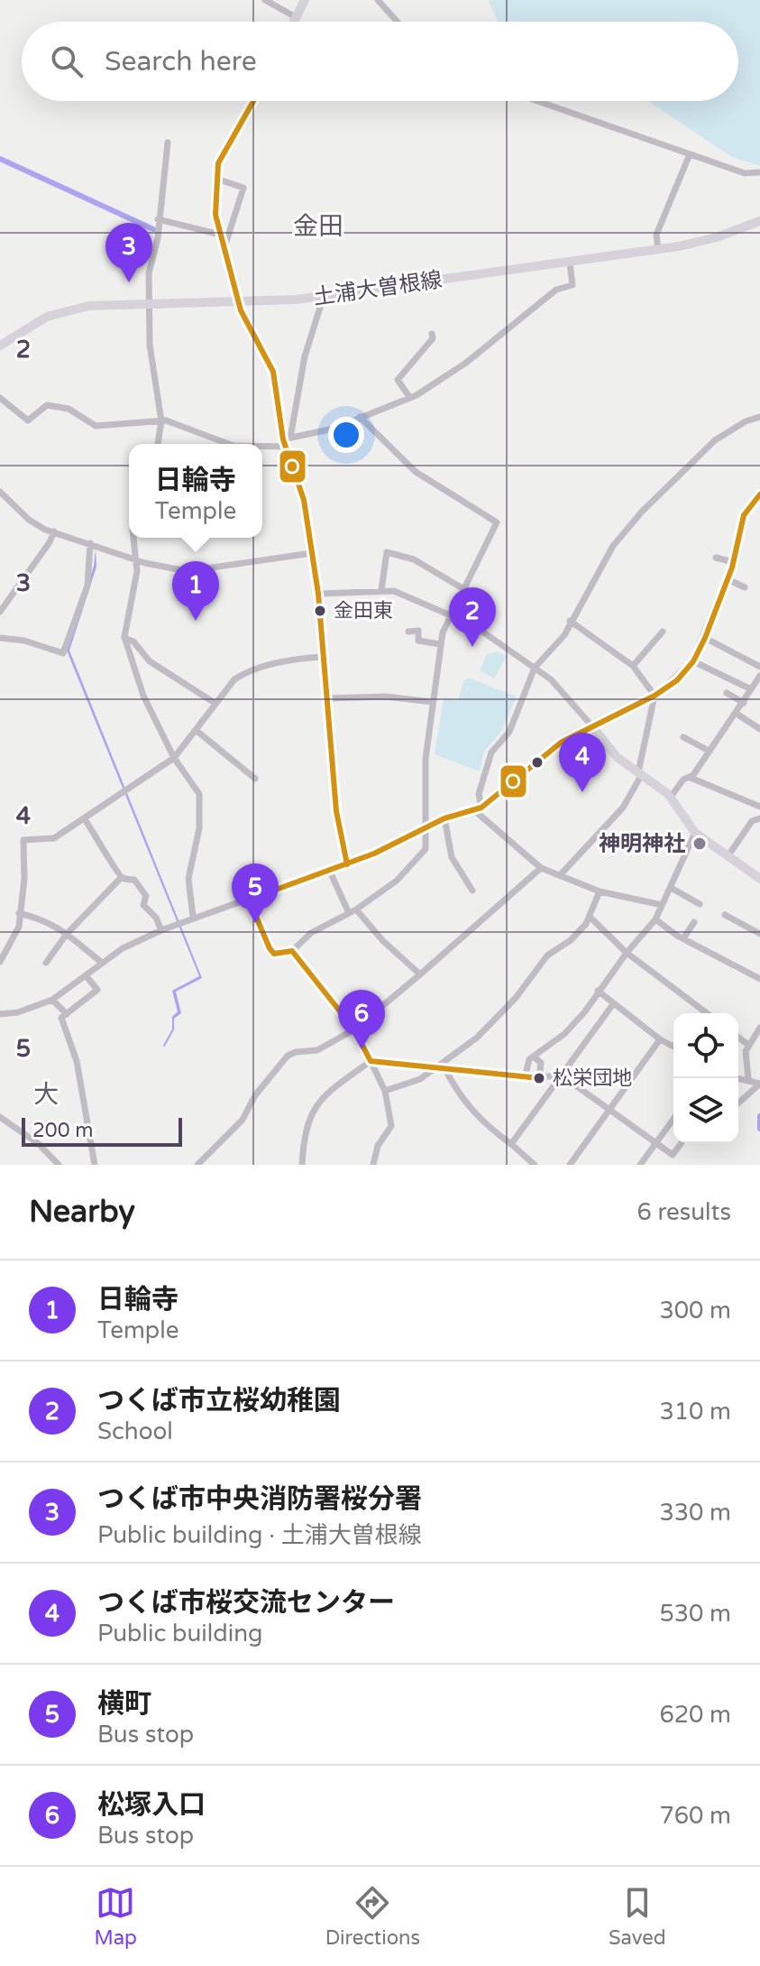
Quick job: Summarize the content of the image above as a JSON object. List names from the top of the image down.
{
  "streets": {
    "main road": ["土浦大曽根線"]
  },
  "districts": ["金田", "大"],
  "places": ["金田東", "神明神社", "松栄団地"],
  "lines": ["transit line O"],
  "scale_bar": "200 m",
  "page": {
    "search": "Search here",
    "pins": [
      "3",
      "1",
      "2",
      "4",
      "5",
      "6"
    ],
    "popup": ["日輪寺", "Temple"],
    "scale": "200 m",
    "heading": ["Nearby", "6 results"],
    "list": [
      {
        "mark": "1",
        "name": "日輪寺",
        "note": "Temple",
        "value": "300 m"
      },
      {
        "mark": "2",
        "name": "つくば市立桜幼稚園",
        "note": "School",
        "value": "310 m"
      },
      {
        "mark": "3",
        "name": "つくば市中央消防署桜分署",
        "note": "Public building · 土浦大曽根線",
        "value": "330 m"
      },
      {
        "mark": "4",
        "name": "つくば市桜交流センター",
        "note": "Public building",
        "value": "530 m"
      },
      {
        "mark": "5",
        "name": "横町",
        "note": "Bus stop",
        "value": "620 m"
      },
      {
        "mark": "6",
        "name": "松塚入口",
        "note": "Bus stop",
        "value": "760 m"
      }
    ],
    "nav": ["Map", "Directions", "Saved"]
  },
  "grid": {
    "rows": [
      "2",
      "3",
      "4",
      "5"
    ]
  }
}
